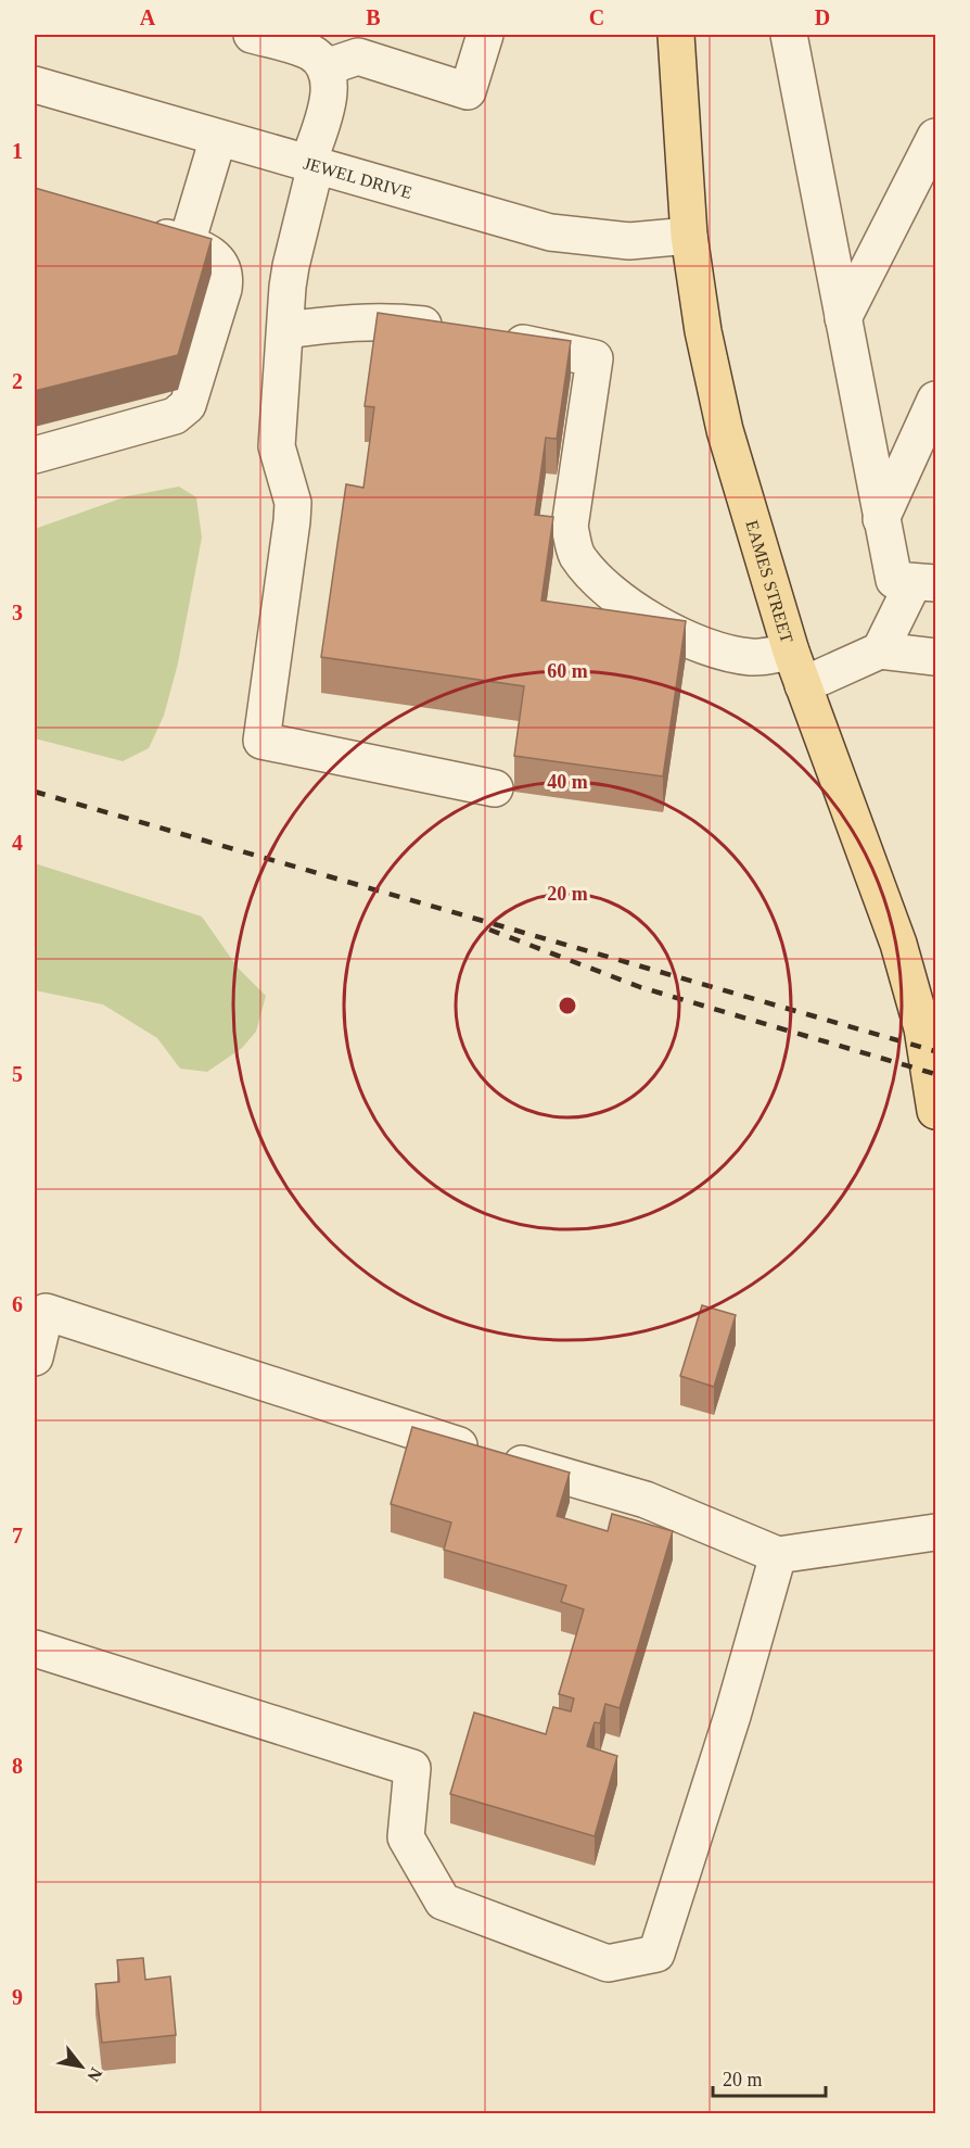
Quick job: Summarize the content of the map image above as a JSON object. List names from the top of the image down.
{
  "streets": {
    "main road": ["EAMES STREET"],
    "street": ["JEWEL DRIVE"]
  },
  "crossings": [
    ["JEWEL DRIVE", "EAMES STREET"]
  ],
  "scale_bar": "20 m",
  "north": "bottom right",
  "grid": {
    "columns": [
      "A",
      "B",
      "C",
      "D"
    ],
    "rows": [
      "1",
      "2",
      "3",
      "4",
      "5",
      "6",
      "7",
      "8",
      "9"
    ]
  },
  "rings": ["60 m", "40 m", "20 m"]
}
